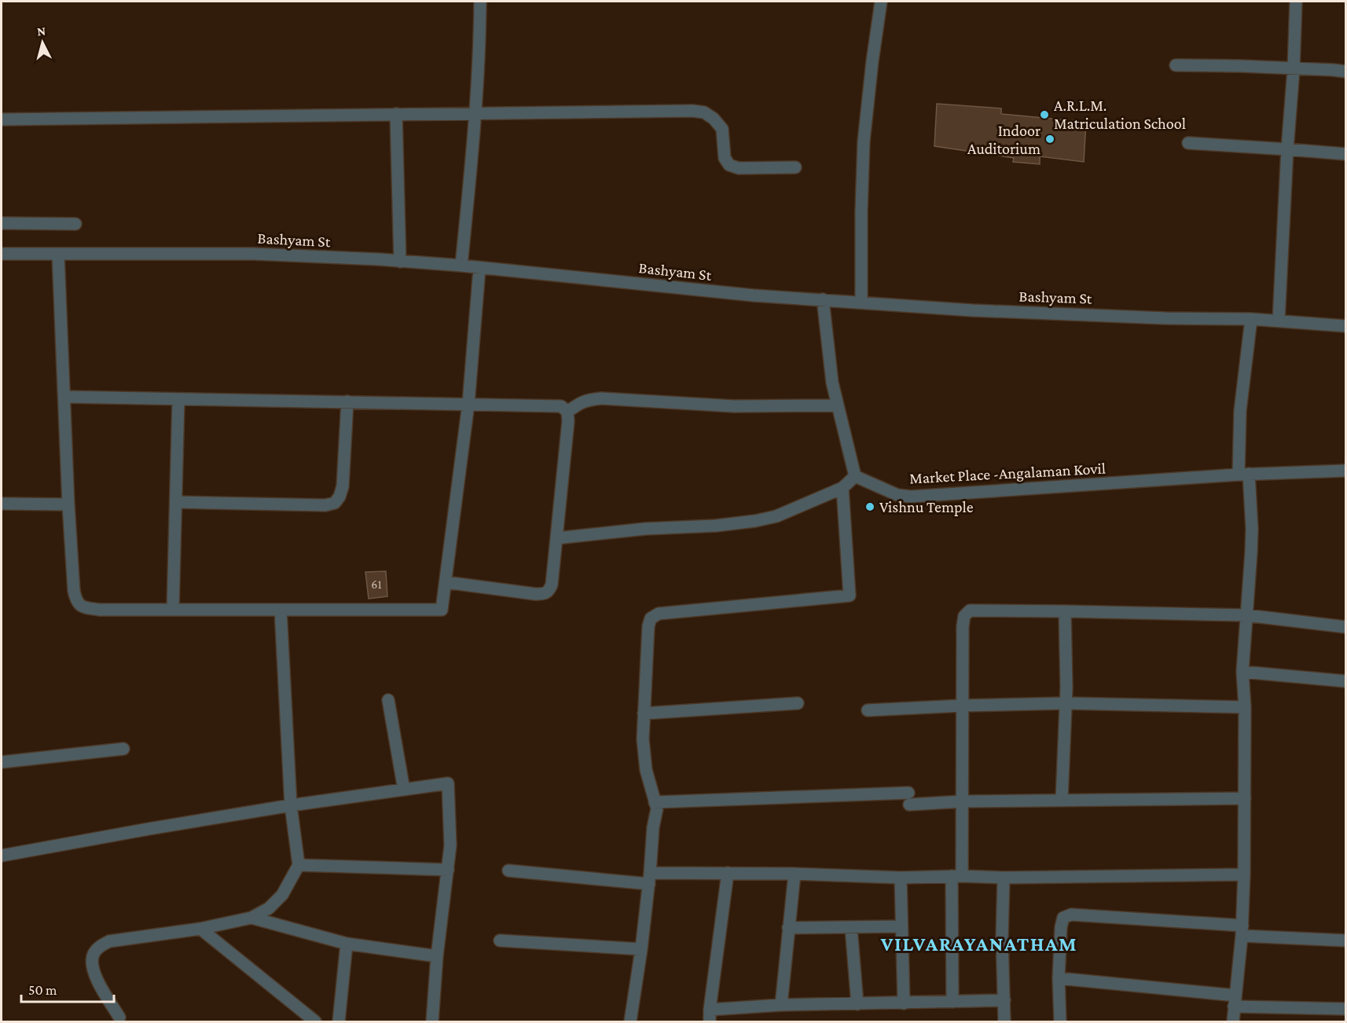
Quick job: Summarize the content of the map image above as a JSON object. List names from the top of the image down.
{
  "streets": {
    "street": ["Bashyam St", "Market Place -Angalaman Kovil"]
  },
  "districts": ["VILVARAYANATHAM"],
  "places": ["A.R.L.M. Matriculation School", "Indoor Auditorium", "Vishnu Temple"],
  "house_numbers": ["61"],
  "scale_bar": "50 m",
  "north": "top"
}
